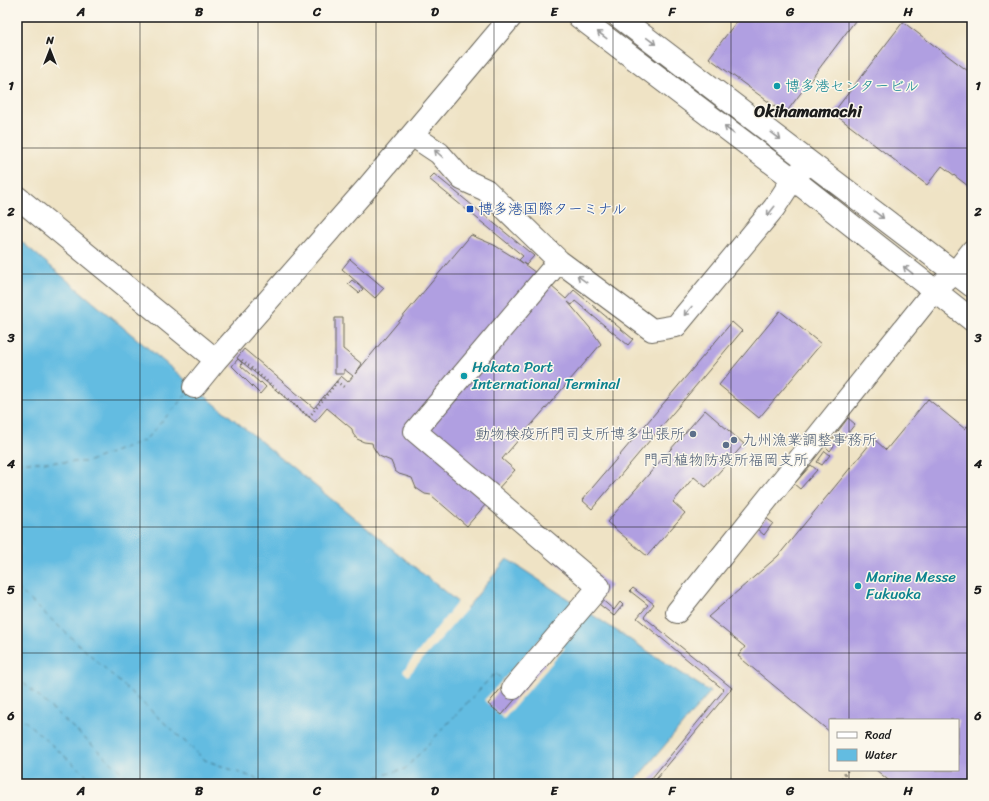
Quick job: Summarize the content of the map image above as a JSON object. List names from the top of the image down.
{
  "districts": ["Okihamamachi"],
  "places": {
    "other": [
      "博多港センタービル",
      "Hakata Port International Terminal",
      "動物検疫所門司支所博多出張所",
      "九州漁業調整事務所",
      "門司植物防疫所福岡支所",
      "Marine Messe Fukuoka"
    ],
    "transit": ["博多港国際ターミナル"]
  },
  "legend": ["Road", "Water"],
  "north": "top",
  "grid": {
    "columns": [
      "A",
      "B",
      "C",
      "D",
      "E",
      "F",
      "G",
      "H"
    ],
    "rows": [
      "1",
      "2",
      "3",
      "4",
      "5",
      "6"
    ]
  }
}
